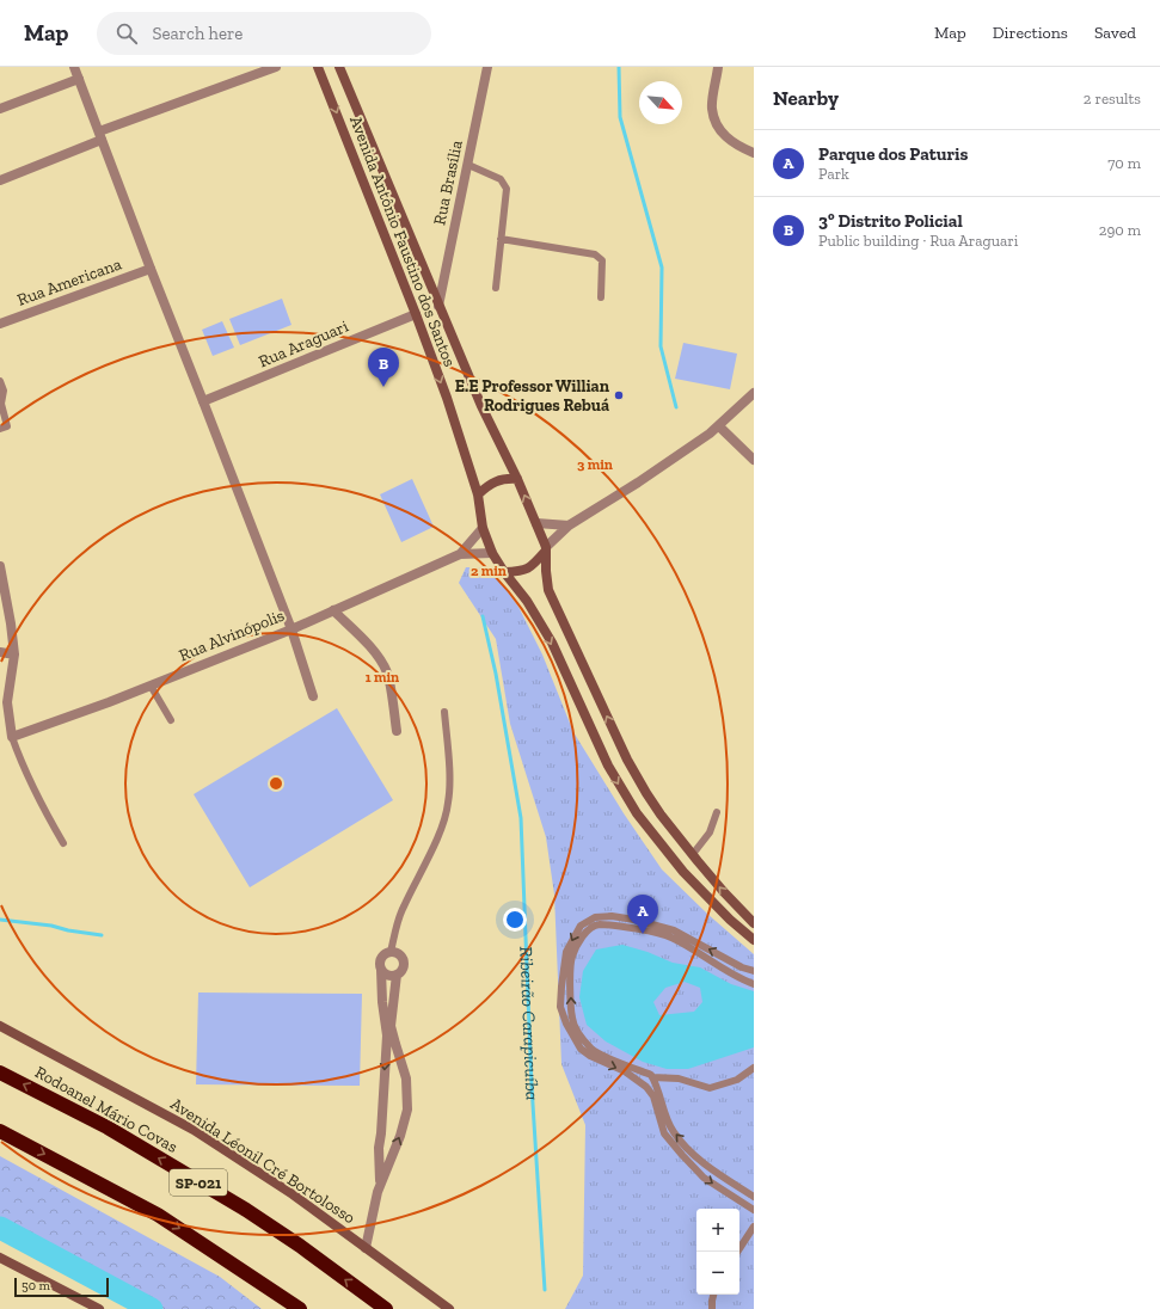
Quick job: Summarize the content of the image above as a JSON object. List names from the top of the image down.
{
  "streets": {
    "highway": ["Rodoanel Mário Covas", "SP-021"],
    "main road": ["Avenida Antônio Faustino dos Santos", "Avenida Léonil Cré Bortolosso"],
    "street": [
      "Rua Brasília",
      "Rua Americana",
      "Rua Araguari",
      "Rua Alvinópolis"
    ]
  },
  "crossings": [
    ["Rua Brasília", "Avenida Antônio Faustino dos Santos"],
    ["Avenida Antônio Faustino dos Santos", "Rua Araguari"],
    ["Avenida Antônio Faustino dos Santos", "Rua Alvinópolis"]
  ],
  "water": ["Ribeirão Carapicuíba"],
  "places": ["E.E Professor Willian Rodrigues Rebuá"],
  "scale_bar": "50 m",
  "north": "bottom right",
  "page": {
    "header": "Map",
    "search": "Search here",
    "nav": ["Map", "Directions", "Saved"],
    "heading": ["Nearby", "2 results"],
    "list": [
      {
        "mark": "A",
        "name": "Parque dos Paturis",
        "note": "Park",
        "value": "70 m"
      },
      {
        "mark": "B",
        "name": "3º Distrito Policial",
        "note": "Public building · Rua Araguari",
        "value": "290 m"
      }
    ],
    "pins": ["B", "A"],
    "map_buttons": ["+", "−"],
    "scale": "50 m"
  },
  "rings": ["3 min", "2 min", "1 min"]
}
